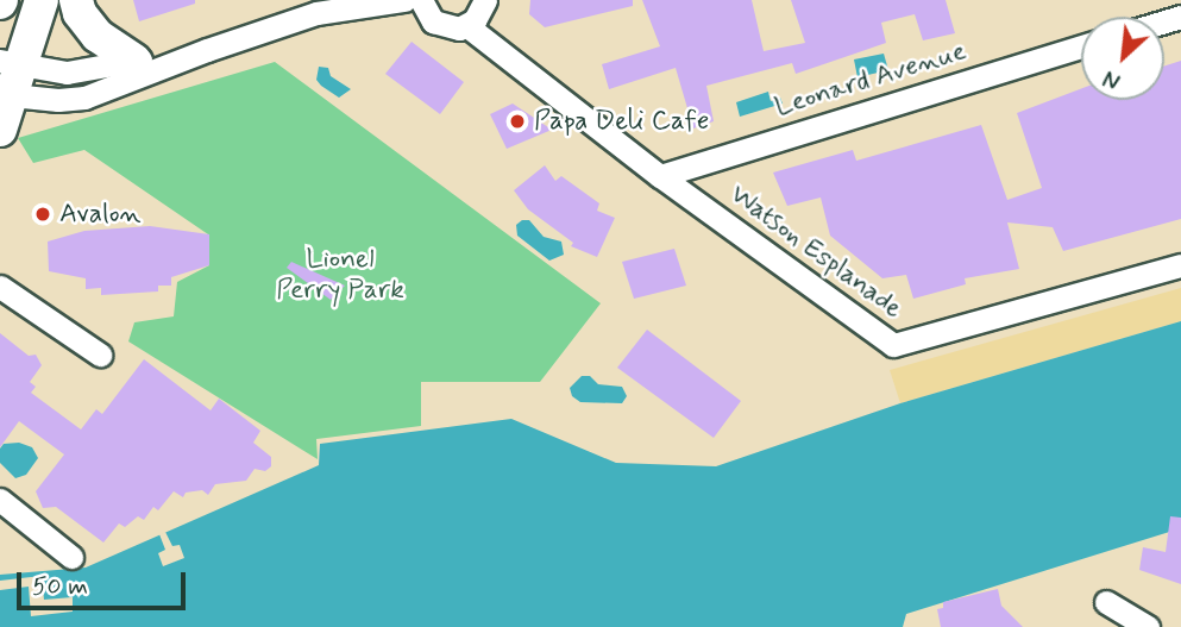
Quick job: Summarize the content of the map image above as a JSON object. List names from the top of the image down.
{
  "streets": {
    "street": ["Leonard Avenue", "Watson Esplanade"]
  },
  "crossings": [
    ["Leonard Avenue", "Watson Esplanade"]
  ],
  "parks": ["Lionel Perry Park"],
  "places": ["Papa Deli Cafe", "Avalon"],
  "scale_bar": "50 m",
  "north": "bottom left"
}
